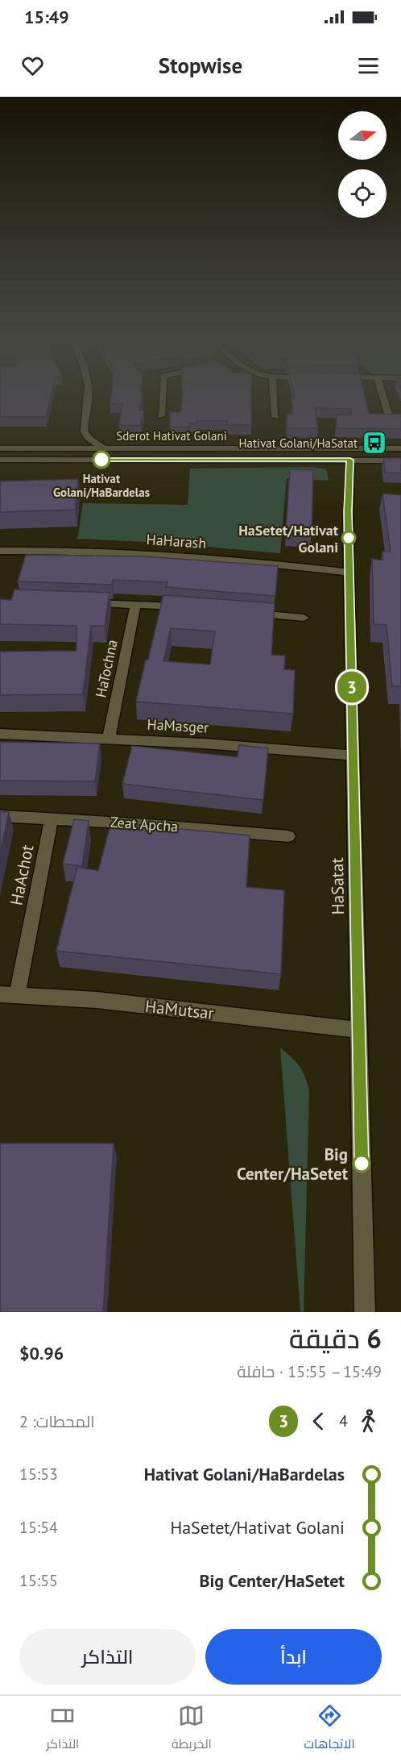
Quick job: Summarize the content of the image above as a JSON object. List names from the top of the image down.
{
  "streets": {
    "street": [
      "Sderot Hativat Golani",
      "HaHarash",
      "HaTochna",
      "HaMasger",
      "Zeat Apcha",
      "HaAchot",
      "HaSatat",
      "HaMutsar"
    ]
  },
  "crossings": [
    ["Sderot Hativat Golani", "HaSatat"],
    ["HaHarash", "HaSatat"],
    ["HaTochna", "HaMasger"],
    ["HaMasger", "HaSatat"],
    ["Zeat Apcha", "HaAchot"],
    ["HaAchot", "HaMutsar"],
    ["HaSatat", "HaMutsar"]
  ],
  "places": {
    "bus stop": ["Hativat Golani/HaSatat"],
    "other": ["Hativat Golani/HaBardelas", "HaSetet/Hativat Golani", "Big Center/HaSetet"]
  },
  "lines": ["bus line 3"],
  "north": "right",
  "page": {
    "status": "15:49",
    "header": "Stopwise",
    "on_map": "3",
    "heading": ["6 دقيقة", "15:49 – 15:55 · حافلة", "$0.96"],
    "legs": ["4", "3", "المحطات: 2"],
    "list": [
      {
        "name": "Hativat Golani/HaBardelas",
        "value": "15:53"
      },
      {
        "name": "HaSetet/Hativat Golani",
        "value": "15:54"
      },
      {
        "name": "Big Center/HaSetet",
        "value": "15:55"
      }
    ],
    "buttons": ["ابدأ", "التذاكر"],
    "tabs": ["الاتجاهات", "الخريطة", "التذاكر"]
  }
}
